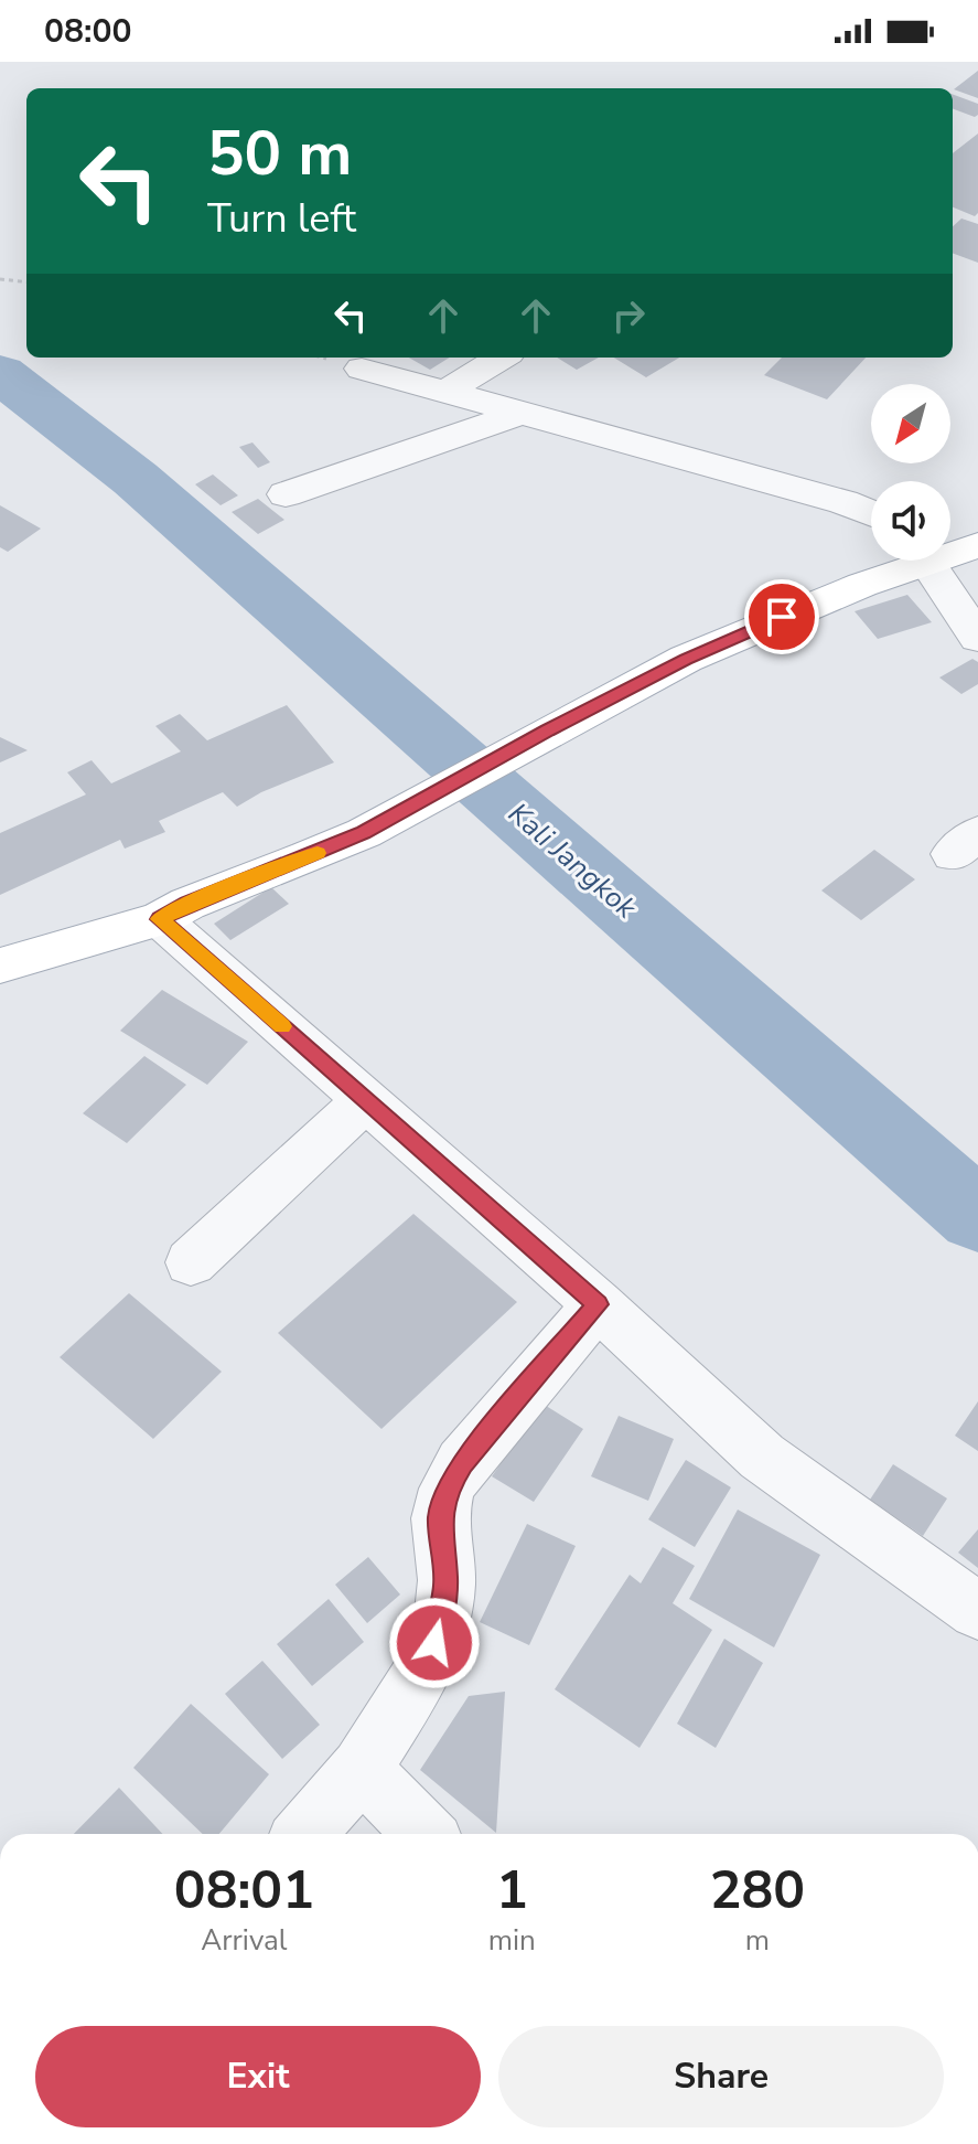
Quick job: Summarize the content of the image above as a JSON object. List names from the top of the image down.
{
  "water": ["Kali Jangkok"],
  "north": "bottom left",
  "page": {
    "status": "08:00",
    "turn": ["50 m", "Turn left"],
    "eta": [
      "08:01",
      "Arrival",
      "1",
      "min",
      "280",
      "m"
    ],
    "buttons": ["Exit", "Share"]
  }
}
